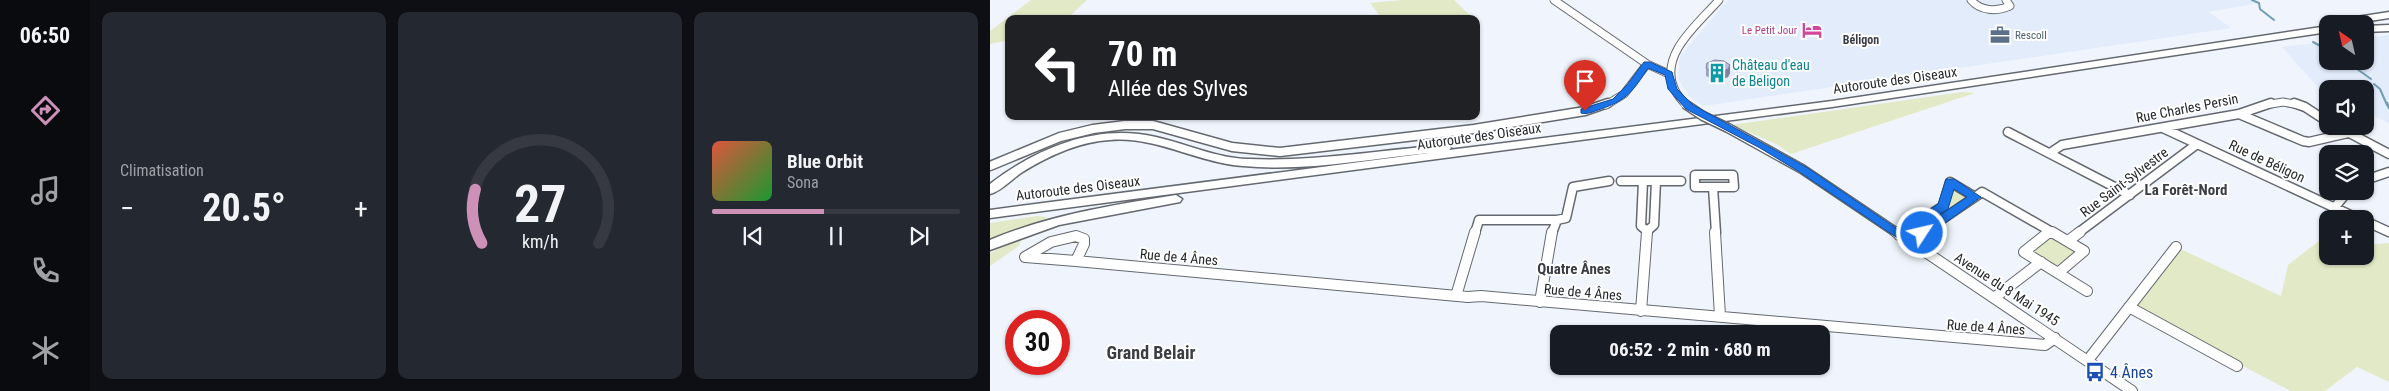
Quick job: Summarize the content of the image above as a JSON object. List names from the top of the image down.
{
  "streets": {
    "highway": ["Autoroute des Oiseaux"],
    "street": [
      "Rue Charles Persin",
      "Rue de Béligon",
      "Rue Saint-Sylvestre",
      "Rue de 4 Ânes",
      "Avenue du 8 Mai 1945"
    ]
  },
  "crossings": [
    ["Rue Charles Persin", "Rue de Béligon"],
    ["Rue de Béligon", "Rue Saint-Sylvestre"],
    ["Rue de 4 Ânes", "Avenue du 8 Mai 1945"]
  ],
  "districts": [
    "Béligon",
    "La Forêt-Nord",
    "Quatre Ânes",
    "Grand Belair"
  ],
  "places": {
    "hotel": ["Le Petit Jour"],
    "office": ["Rescoll"],
    "building": ["Château d'eau de Beligon"],
    "bus stop": ["4 Ânes"]
  },
  "north": "top left",
  "page": {
    "tabs": "06:50",
    "tile": "Climatisation",
    "map_buttons": "+",
    "turn": ["70 m", "Allée des Sylves"],
    "song": ["Blue Orbit", "Sona"],
    "heat": ["−", "20.5°", "+"],
    "limit": "30",
    "trip": "06:52 · 2 min · 680 m",
    "gauge": ["27", "km/h"]
  }
}
